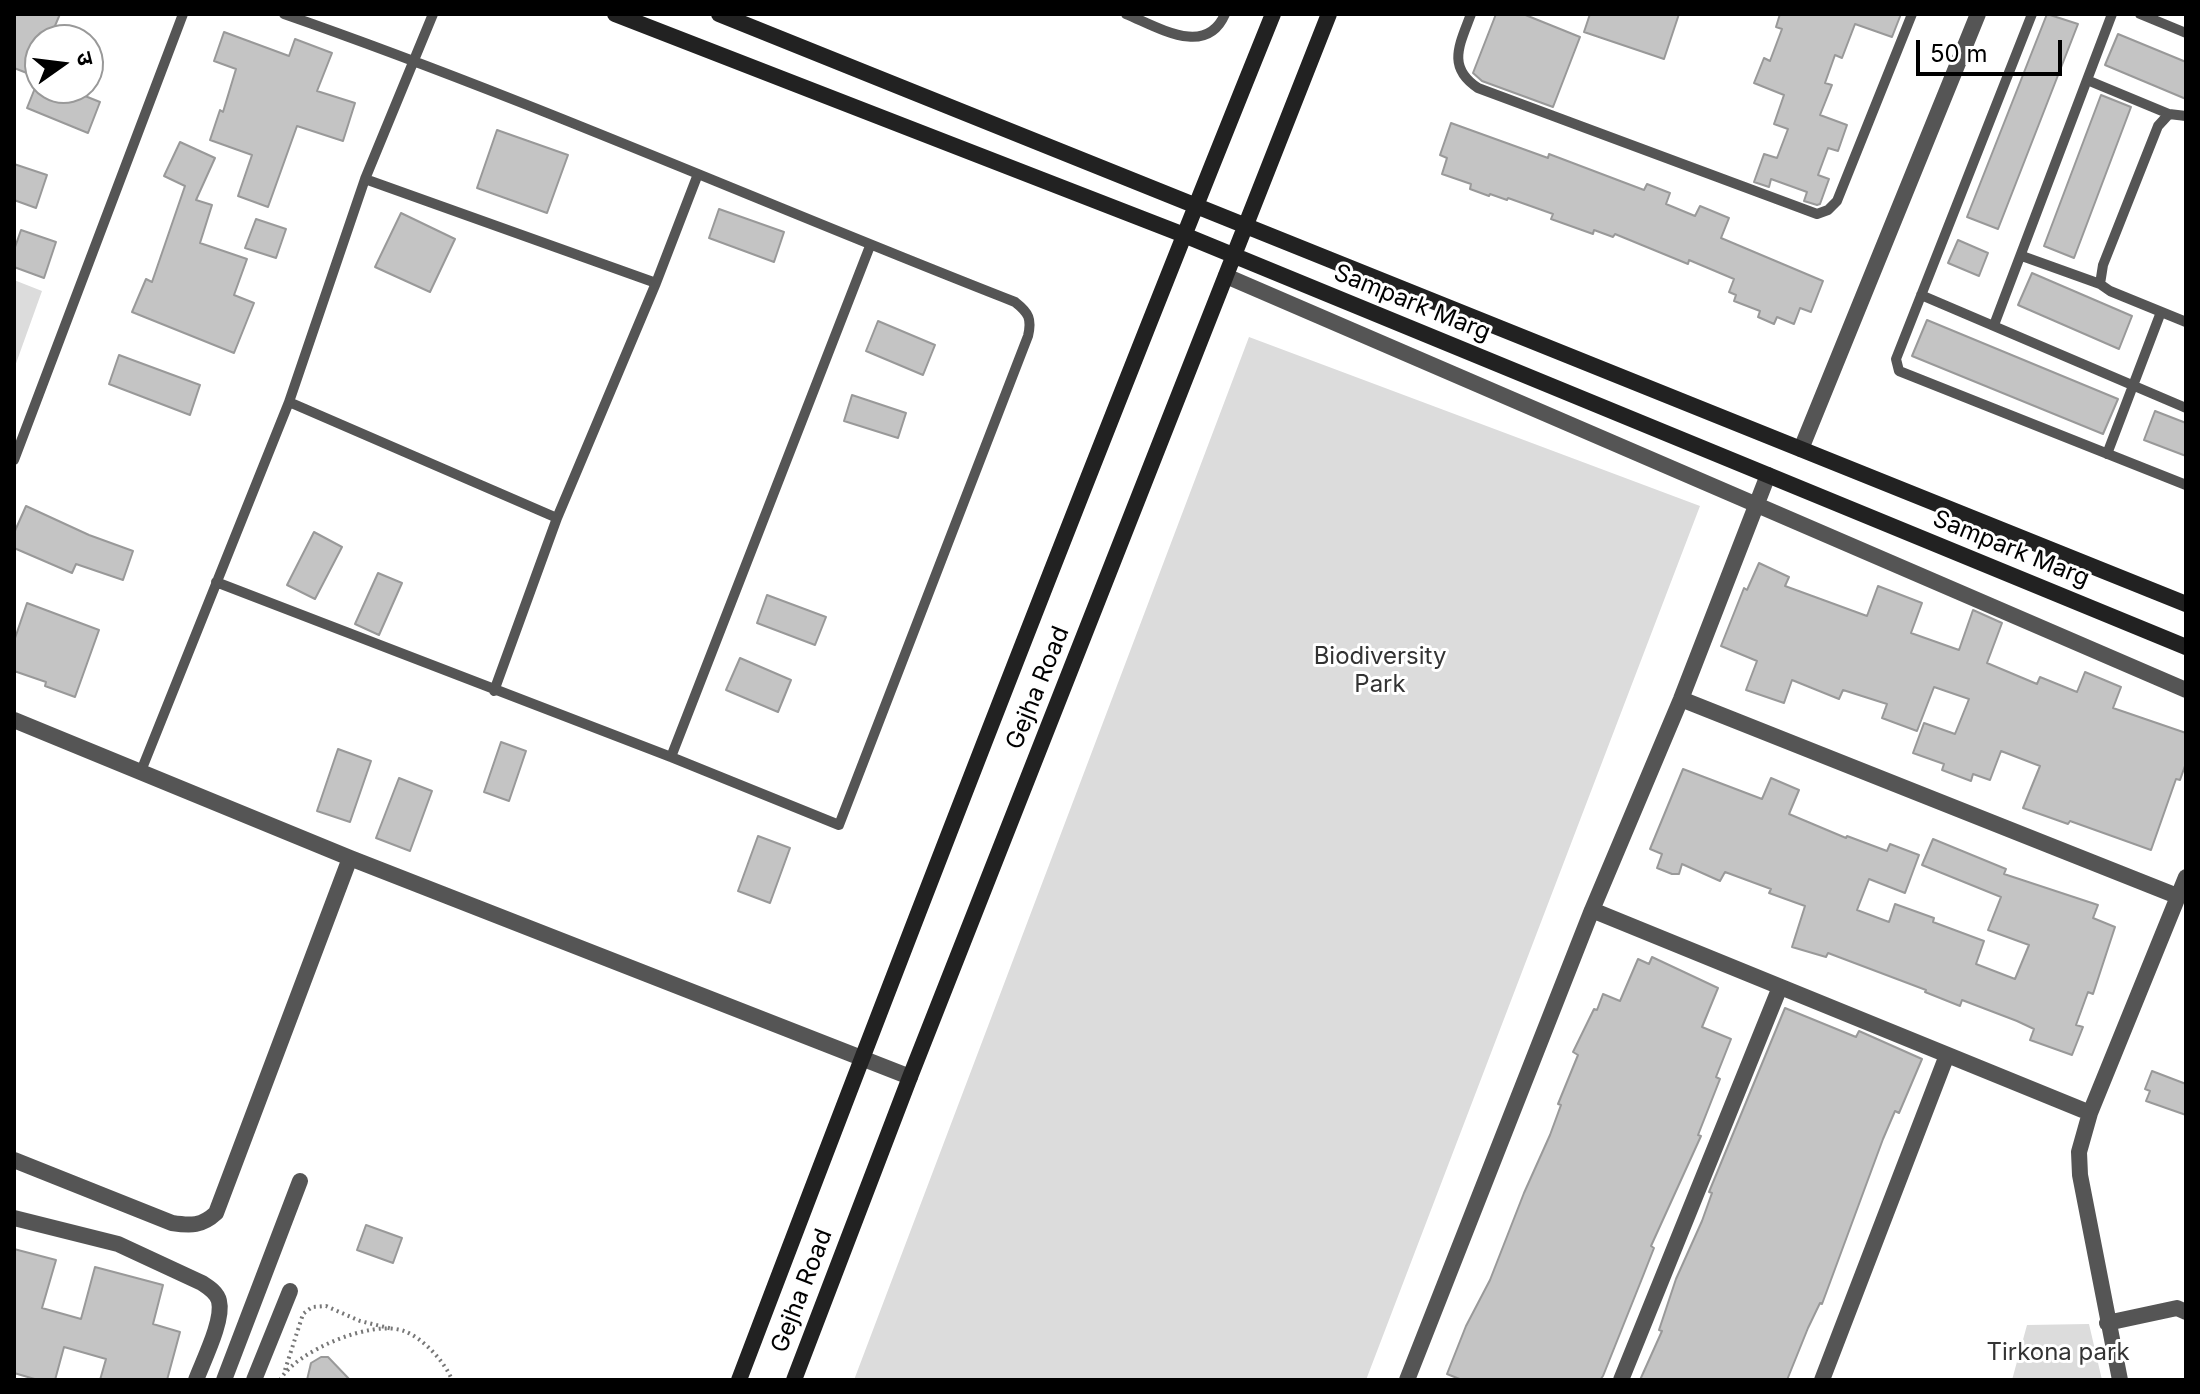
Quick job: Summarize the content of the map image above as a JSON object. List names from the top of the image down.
{
  "streets": {
    "street": ["Sampark Marg", "Gejha Road"]
  },
  "crossings": [
    ["Sampark Marg", "Gejha Road"]
  ],
  "parks": ["Biodiversity Park", "Tirkona park"],
  "scale_bar": "50 m",
  "north": "right"
}
